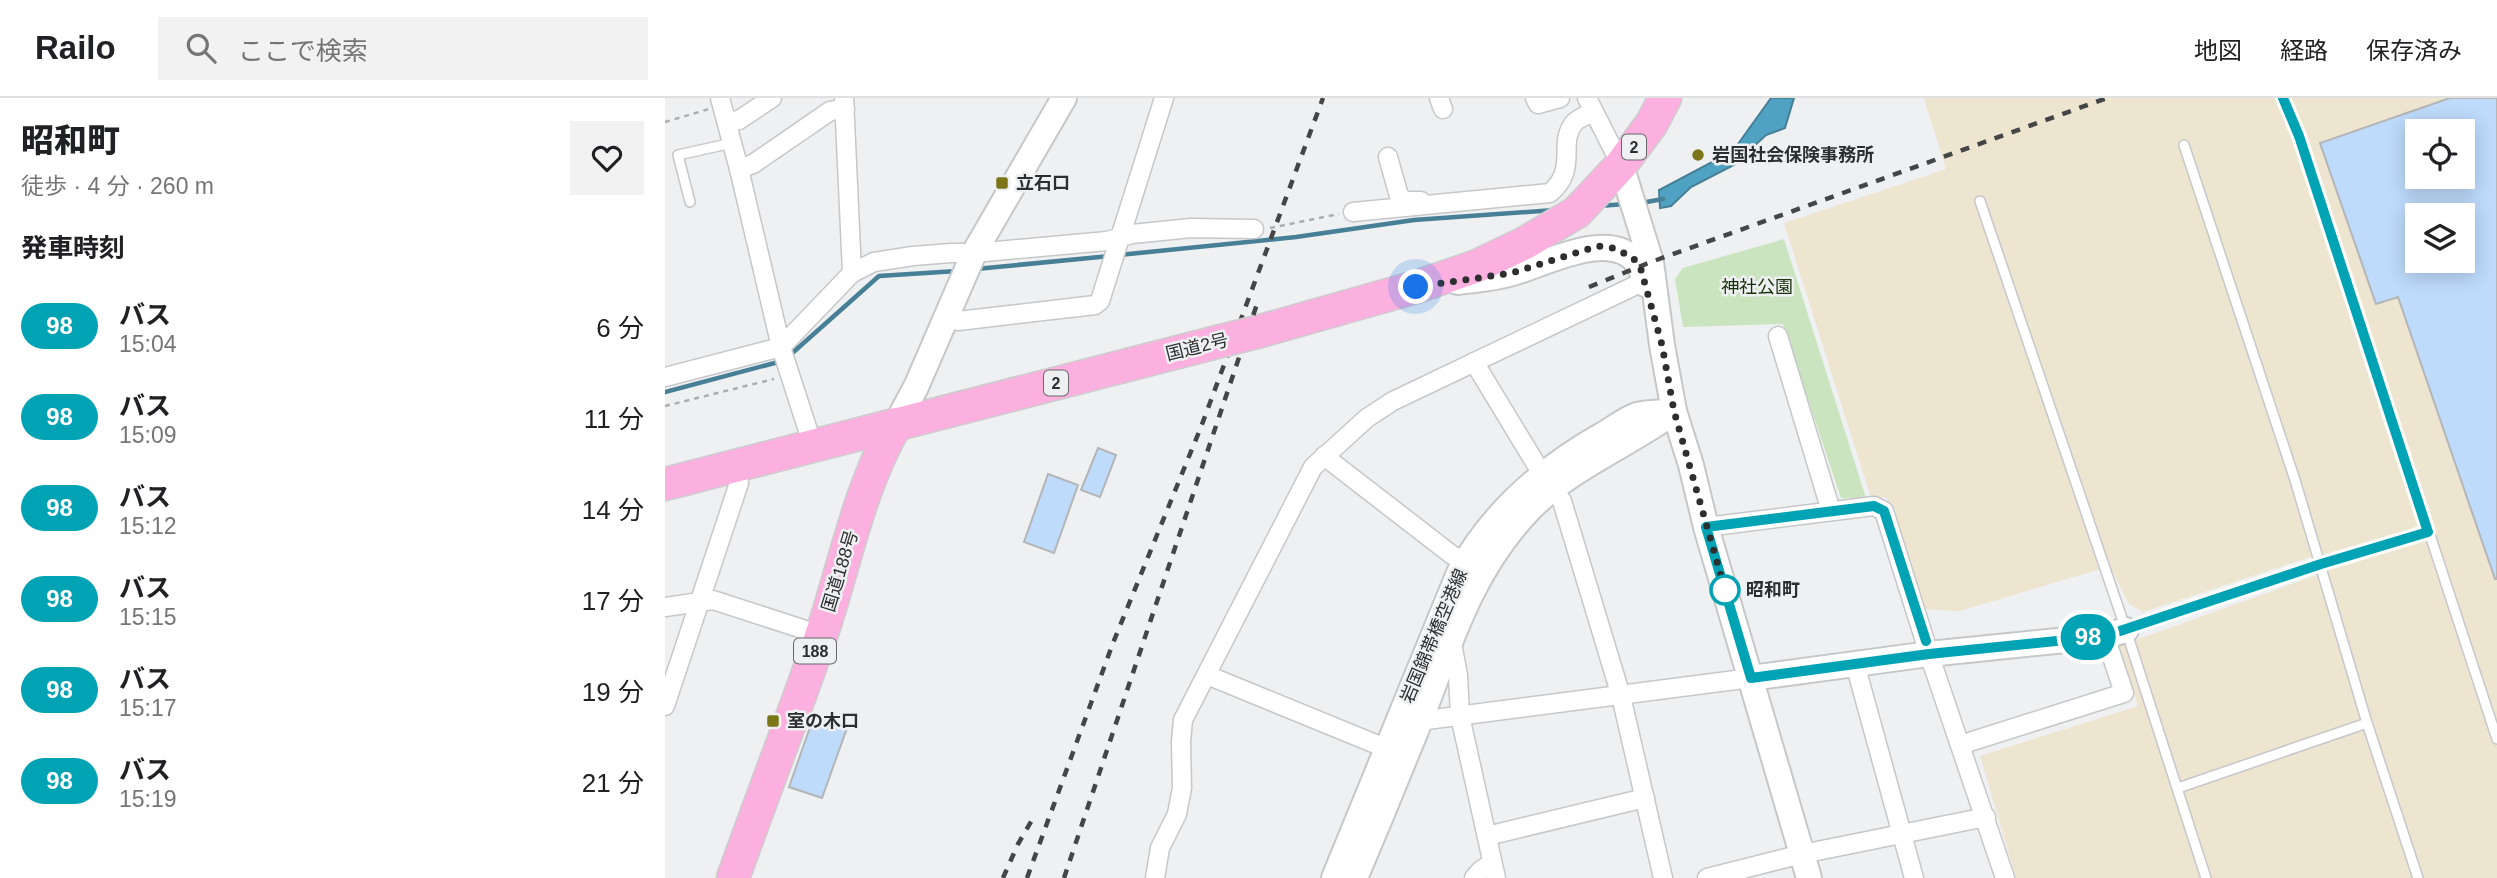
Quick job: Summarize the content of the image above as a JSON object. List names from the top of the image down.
{
  "streets": {
    "highway": [
      "2",
      "国道2号",
      "国道188号",
      "188"
    ],
    "main road": ["岩国錦帯橋空港線"]
  },
  "crossings": [
    ["国道2号", "国道188号"]
  ],
  "parks": ["神社公園"],
  "places": {
    "other": ["岩国社会保険事務所", "昭和町"],
    "transit": ["立石口", "室の木口"]
  },
  "lines": ["bus line 98"],
  "page": {
    "header": "Railo",
    "search": "ここで検索",
    "nav": ["地図", "経路", "保存済み"],
    "heading": [
      ["昭和町", "徒歩 · 4 分 · 260 m"],
      "発車時刻"
    ],
    "on_map": "98",
    "list": [
      {
        "mark": "98",
        "name": "バス",
        "note": "15:04",
        "value": "6 分"
      },
      {
        "mark": "98",
        "name": "バス",
        "note": "15:09",
        "value": "11 分"
      },
      {
        "mark": "98",
        "name": "バス",
        "note": "15:12",
        "value": "14 分"
      },
      {
        "mark": "98",
        "name": "バス",
        "note": "15:15",
        "value": "17 分"
      },
      {
        "mark": "98",
        "name": "バス",
        "note": "15:17",
        "value": "19 分"
      },
      {
        "mark": "98",
        "name": "バス",
        "note": "15:19",
        "value": "21 分"
      }
    ]
  }
}
